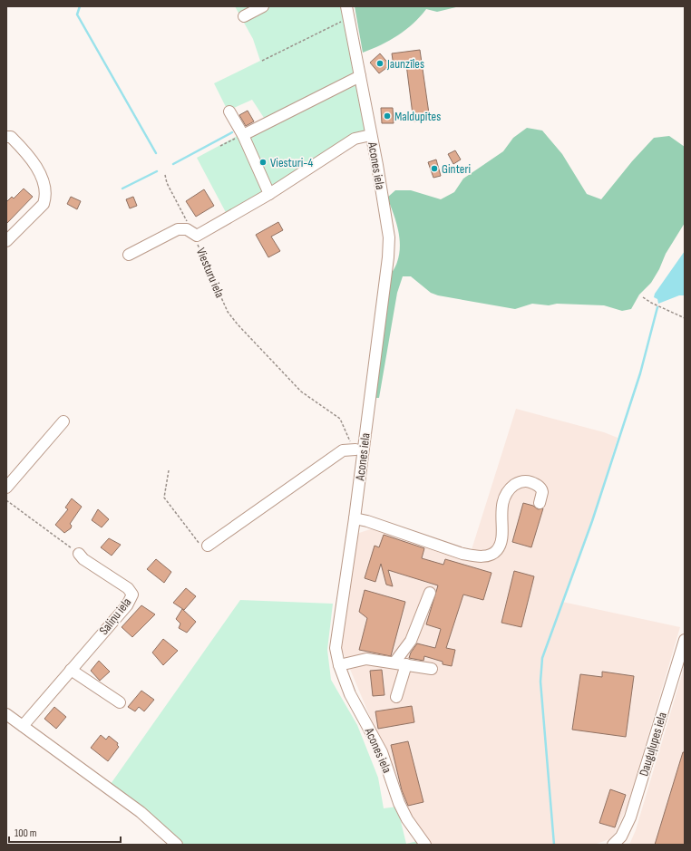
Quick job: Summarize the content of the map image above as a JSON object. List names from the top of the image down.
{
  "streets": {
    "street": [
      "Acones iela",
      "Viesturu iela",
      "Saliņu iela",
      "Dauguļupes iela"
    ]
  },
  "crossings": [
    ["Acones iela", "Viesturu iela"]
  ],
  "places": [
    "Jaunzīles",
    "Maldupītes",
    "Viesturi-4",
    "Ginteri"
  ],
  "scale_bar": "100 m"
}
